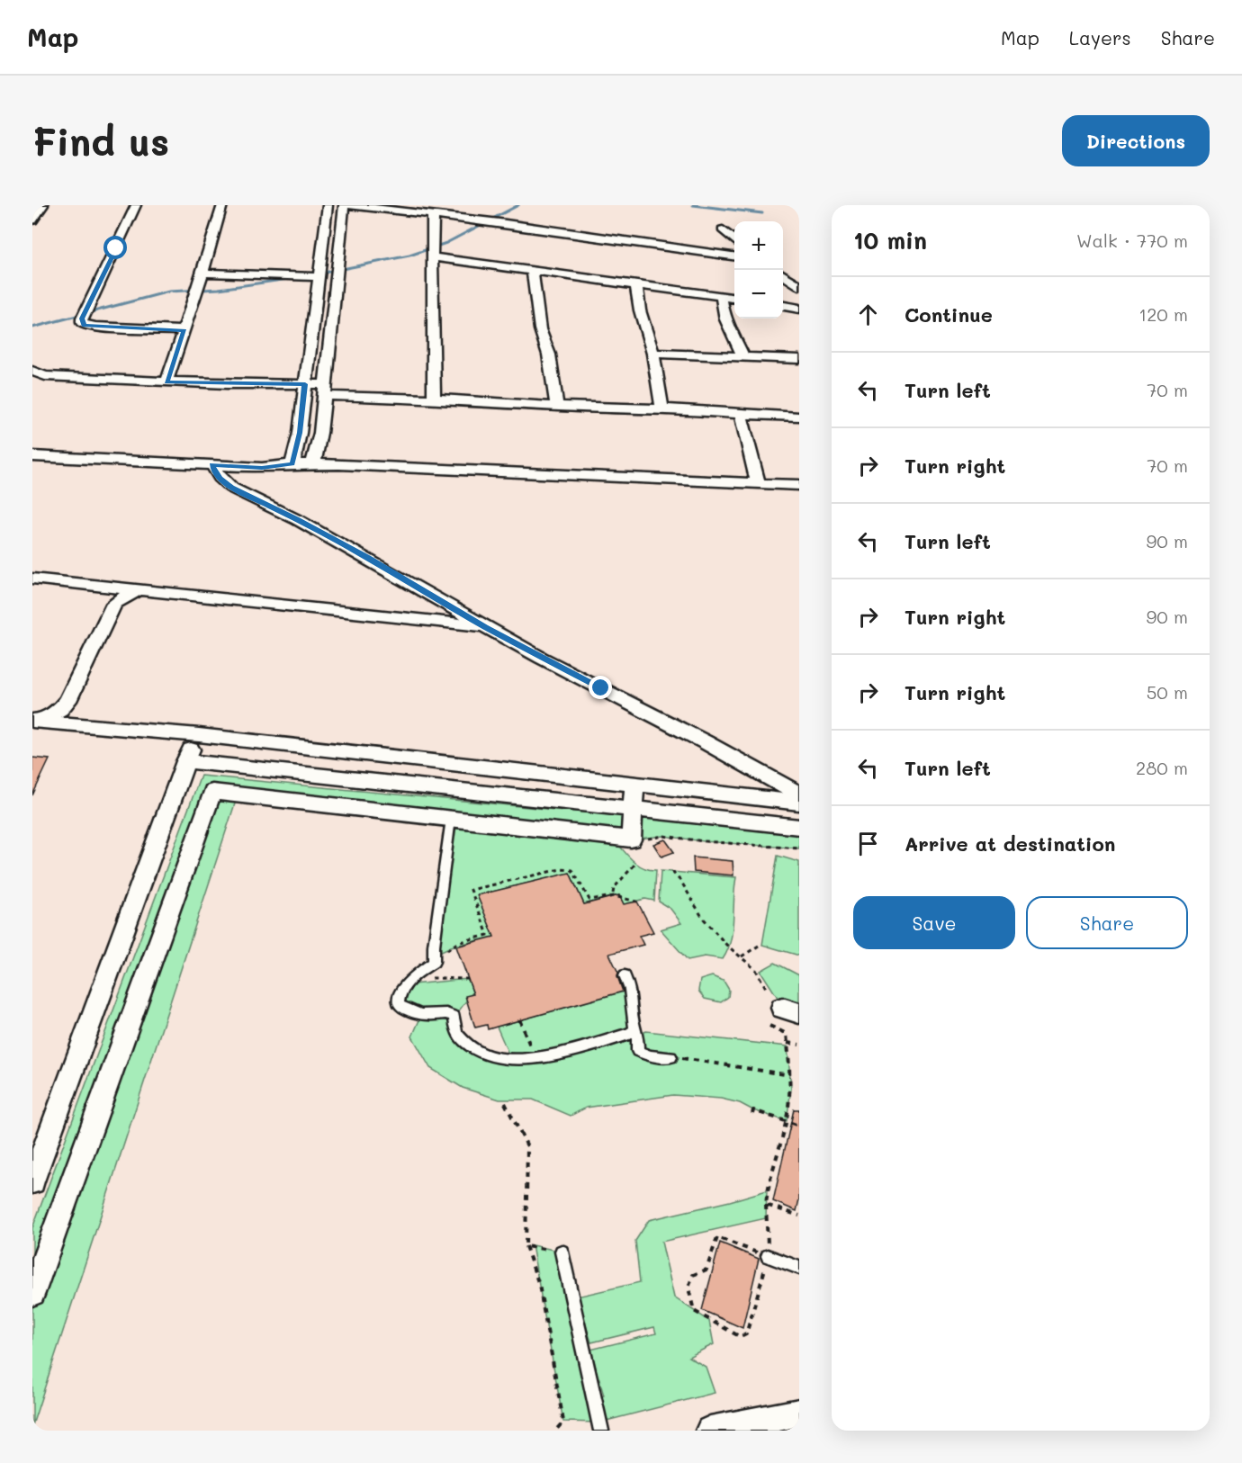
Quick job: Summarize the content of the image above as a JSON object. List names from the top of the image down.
{
  "page": {
    "header": "Map",
    "nav": ["Map", "Layers", "Share"],
    "buttons": [
      "Directions",
      ["Save", "Share"]
    ],
    "title": "Find us",
    "heading": ["10 min", "Walk · 770 m"],
    "map_buttons": ["+", "−"],
    "list": [
      ["Continue", "120 m"],
      ["Turn left", "70 m"],
      ["Turn right", "70 m"],
      ["Turn left", "90 m"],
      ["Turn right", "90 m"],
      ["Turn right", "50 m"],
      ["Turn left", "280 m"],
      "Arrive at destination"
    ]
  }
}
